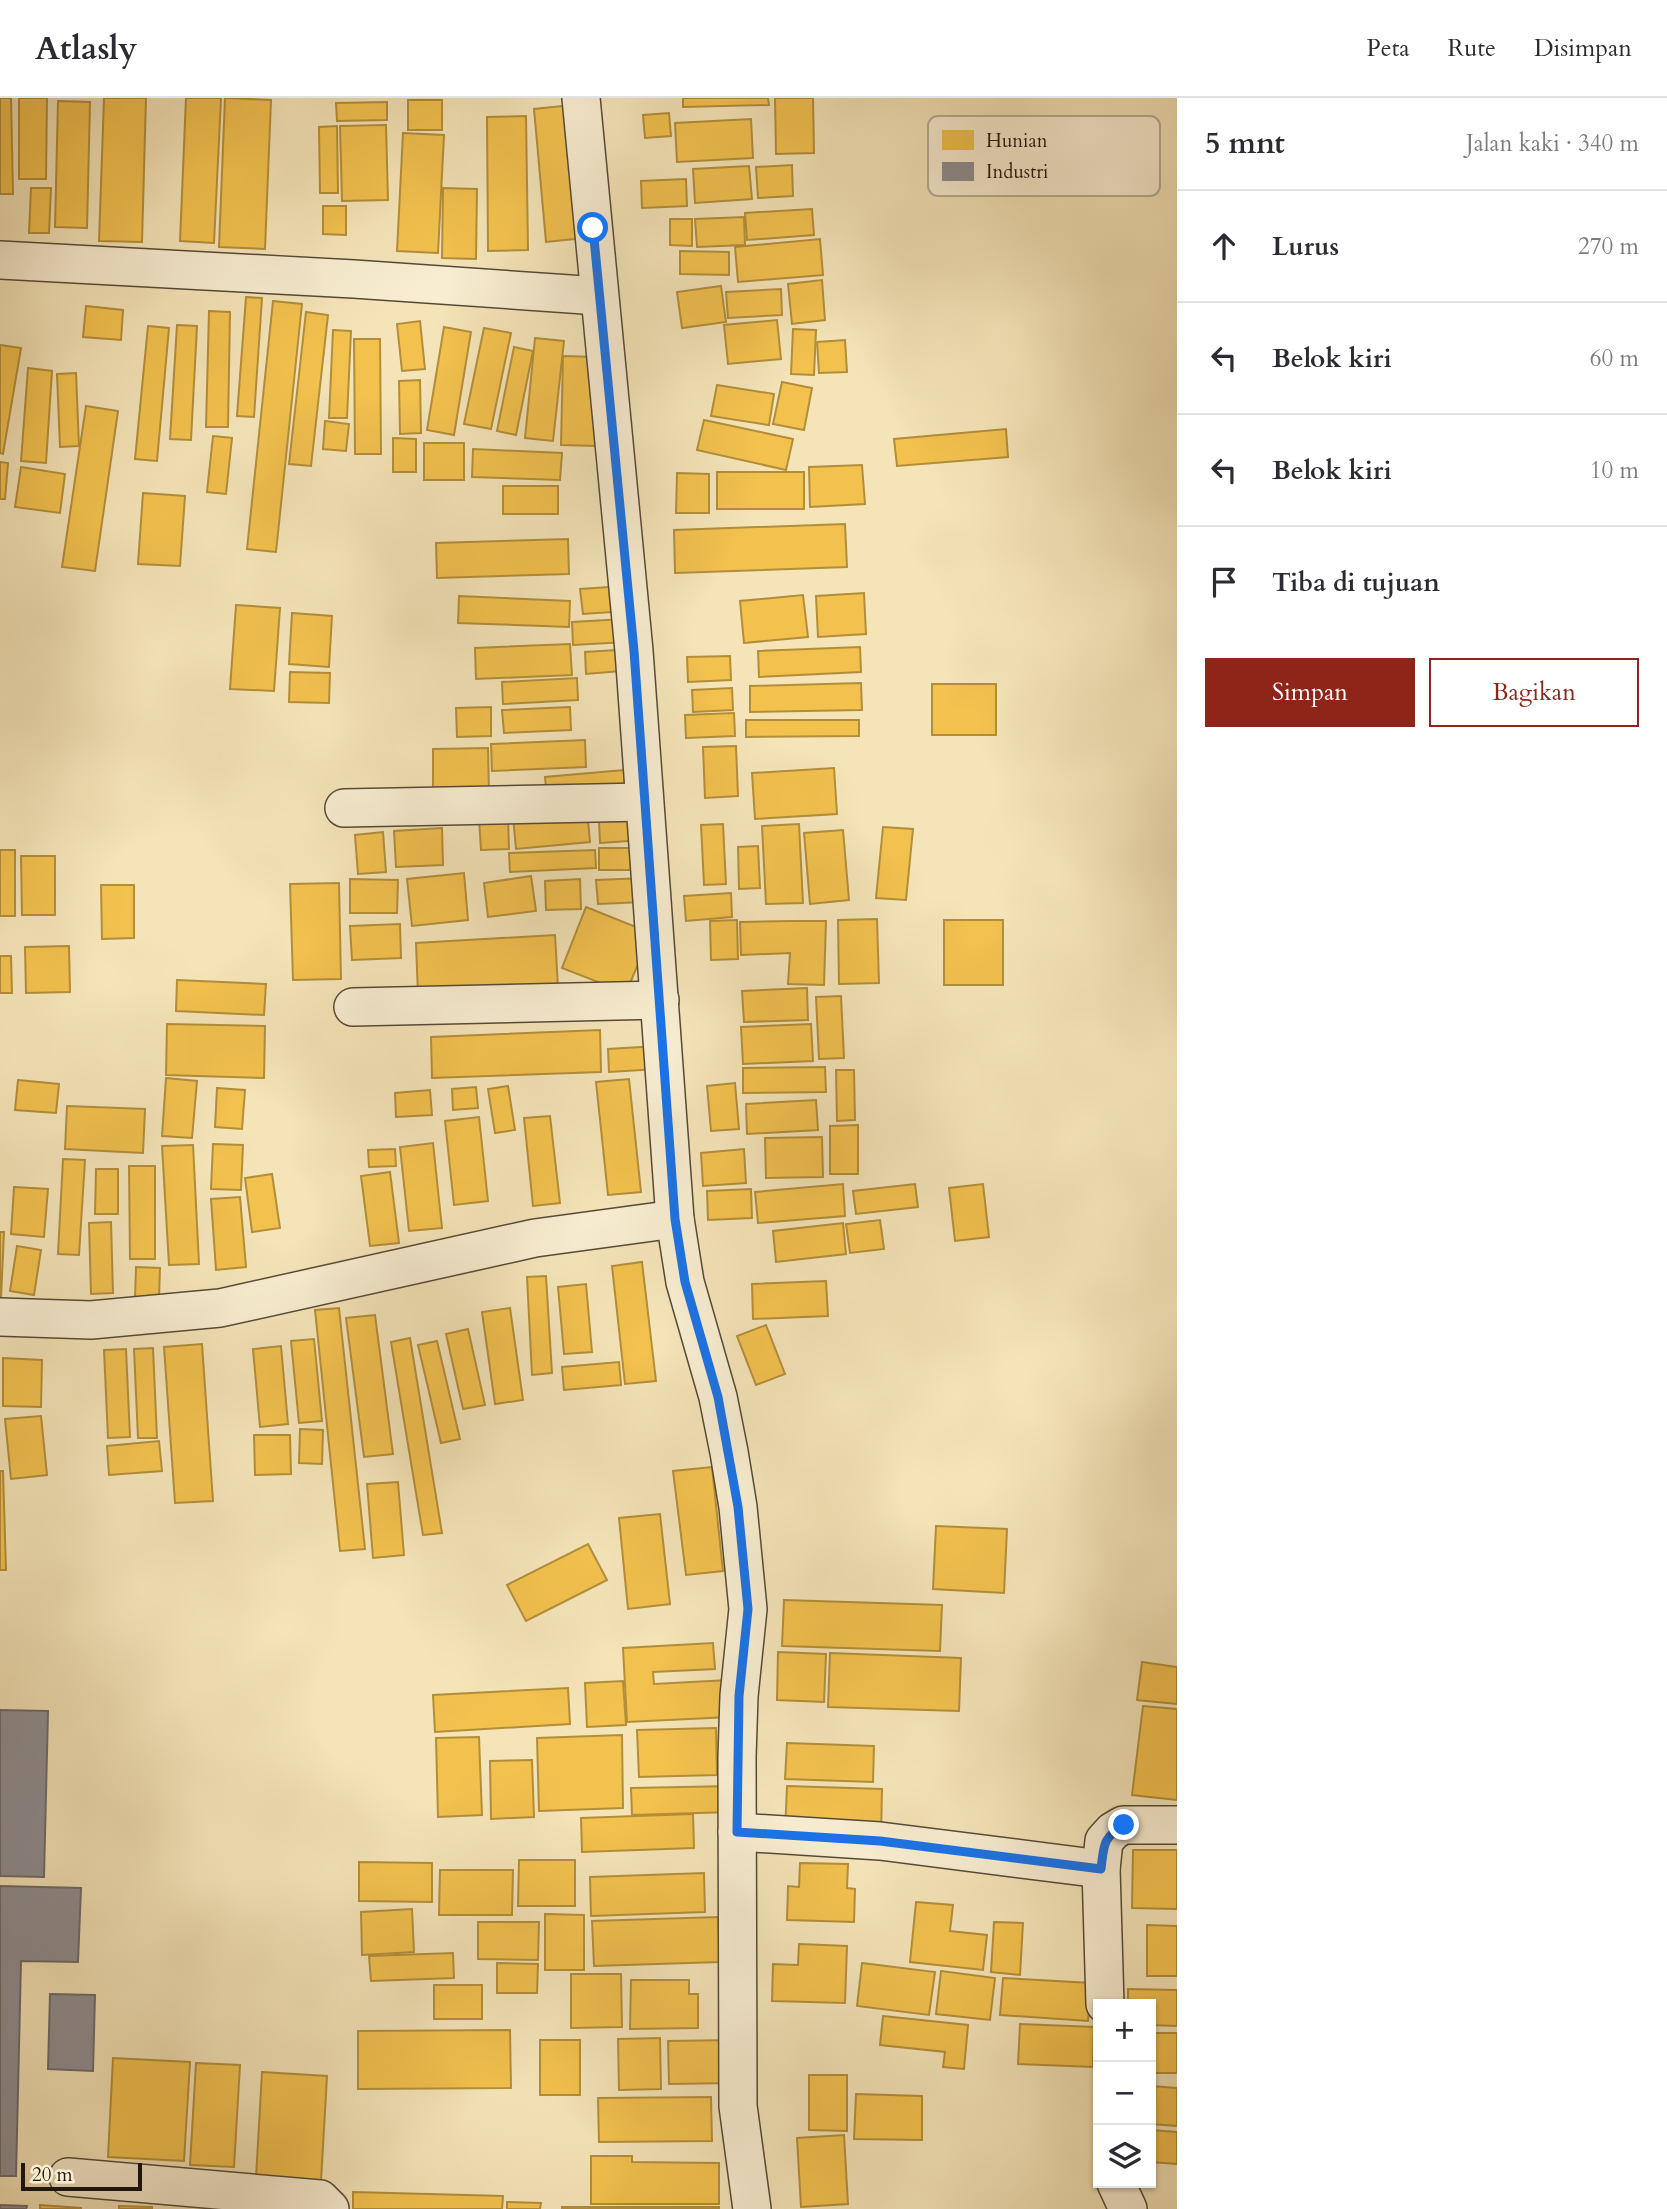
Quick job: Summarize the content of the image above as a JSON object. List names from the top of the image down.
{
  "legend": ["Hunian", "Industri"],
  "scale_bar": "20 m",
  "page": {
    "header": "Atlasly",
    "nav": ["Peta", "Rute", "Disimpan"],
    "heading": ["5 mnt", "Jalan kaki · 340 m"],
    "list": [
      ["Lurus", "270 m"],
      ["Belok kiri", "60 m"],
      ["Belok kiri", "10 m"],
      "Tiba di tujuan"
    ],
    "buttons": ["Simpan", "Bagikan"],
    "map_buttons": ["+", "−"],
    "scale": "20 m"
  }
}
